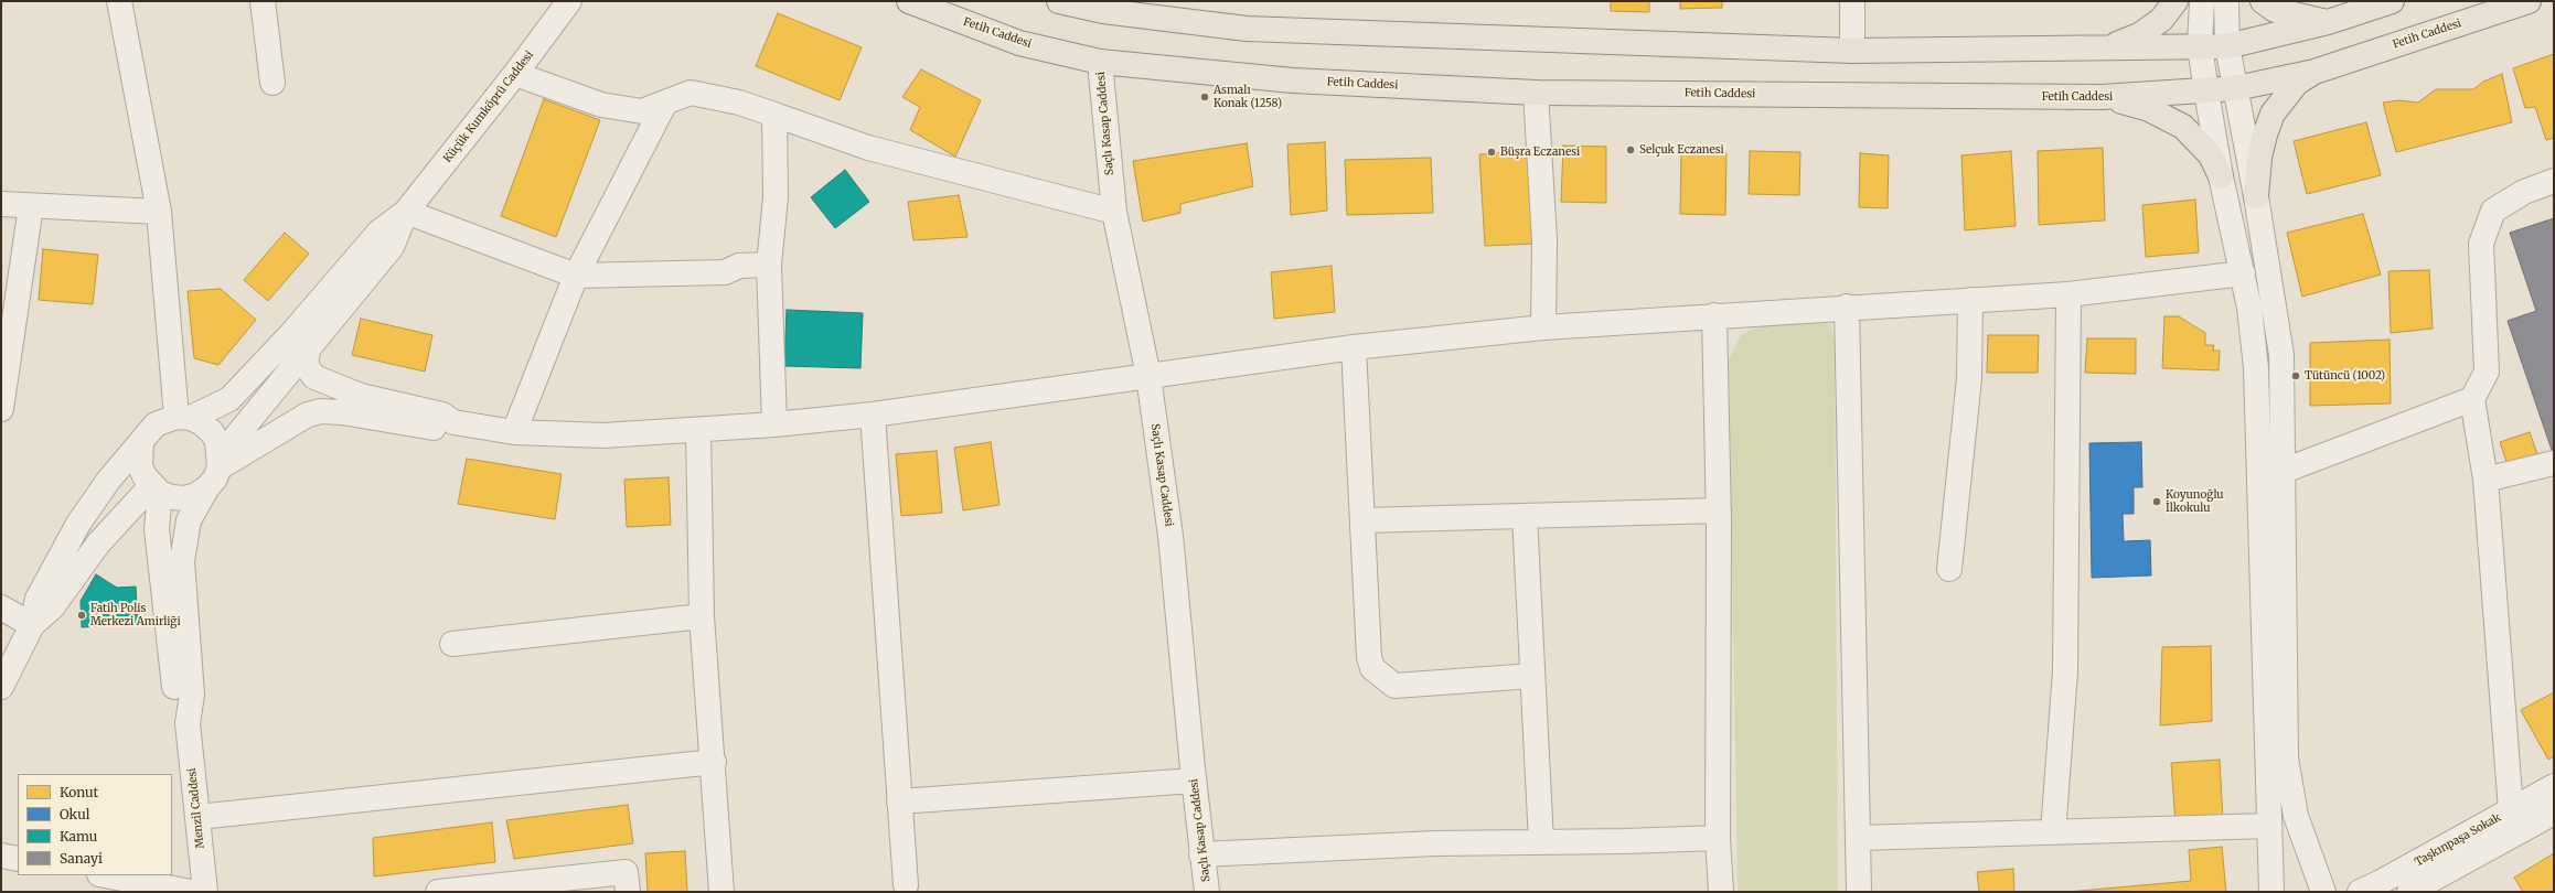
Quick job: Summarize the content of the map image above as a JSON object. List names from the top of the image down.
{
  "streets": {
    "main road": ["Fetih Caddesi"],
    "street": [
      "Küçük Kumköprü Caddesi",
      "Saçlı Kasap Caddesi",
      "Menzil Caddesi",
      "Taşkınpaşa Sokak"
    ]
  },
  "crossings": [
    ["Fetih Caddesi", "Saçlı Kasap Caddesi"]
  ],
  "places": [
    "Asmalı Konak (1258)",
    "Selçuk Eczanesi",
    "Büşra Eczanesi",
    "Tütüncü (1002)",
    "Koyunoğlu İlkokulu",
    "Fatih Polis Merkezi Amirliği"
  ],
  "legend": [
    "Konut",
    "Okul",
    "Kamu",
    "Sanayi"
  ]
}
